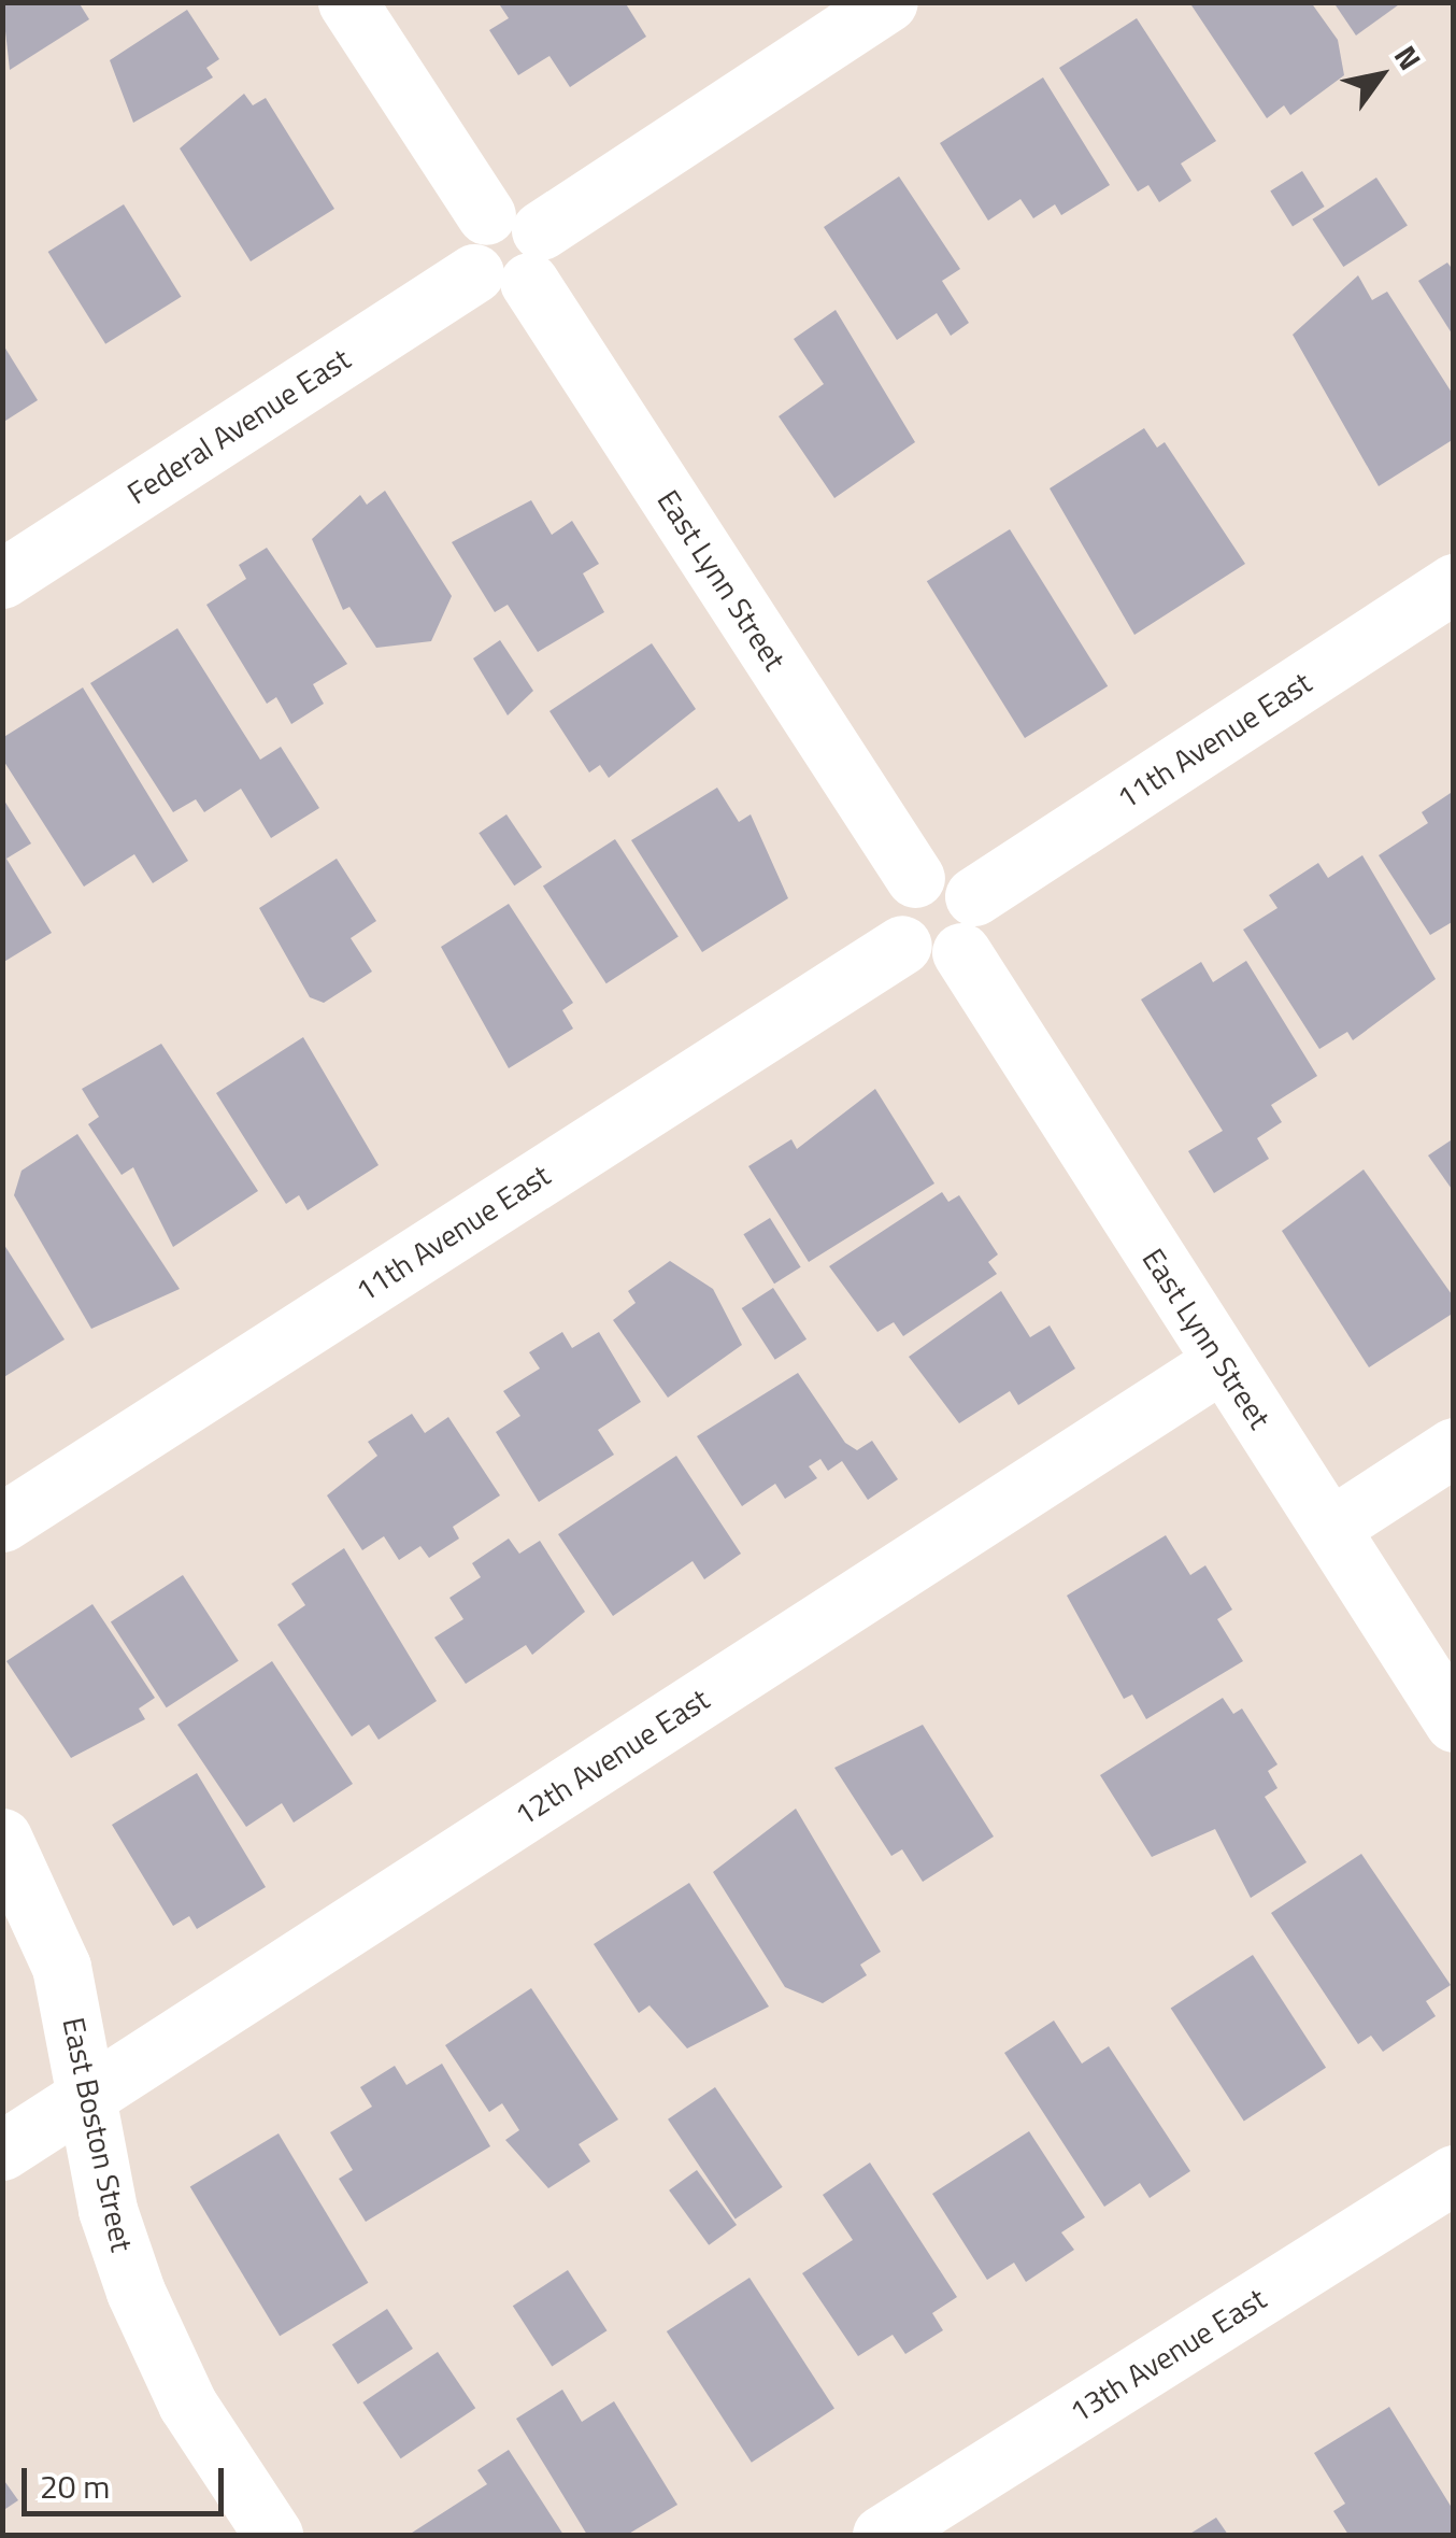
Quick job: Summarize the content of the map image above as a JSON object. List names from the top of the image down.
{
  "streets": {
    "street": [
      "Federal Avenue East",
      "East Lynn Street",
      "11th Avenue East",
      "12th Avenue East",
      "East Boston Street",
      "13th Avenue East"
    ]
  },
  "crossings": [
    ["Federal Avenue East", "East Lynn Street"],
    ["East Lynn Street", "11th Avenue East"],
    ["East Lynn Street", "12th Avenue East"],
    ["12th Avenue East", "East Boston Street"]
  ],
  "scale_bar": "20 m",
  "north": "top right"
}
